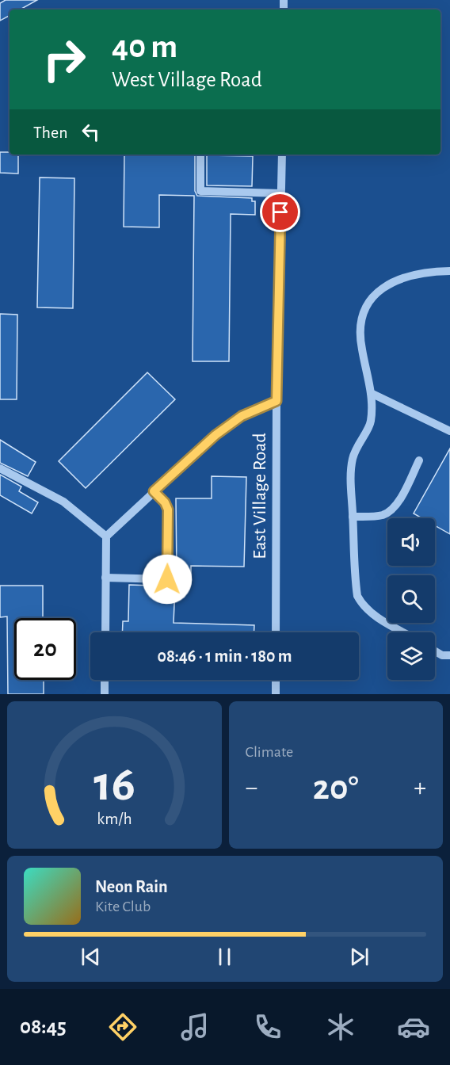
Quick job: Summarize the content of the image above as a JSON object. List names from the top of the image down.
{
  "streets": {
    "street": ["East Village Road"]
  },
  "page": {
    "turn": ["40 m", "West Village Road"],
    "then": "Then",
    "limit": "20",
    "trip": "08:46 · 1 min · 180 m",
    "tile": "Climate",
    "heat": ["−", "20°", "+"],
    "song": ["Neon Rain", "Kite Club"],
    "tabs": "08:45",
    "gauge": ["16", "km/h"]
  }
}
